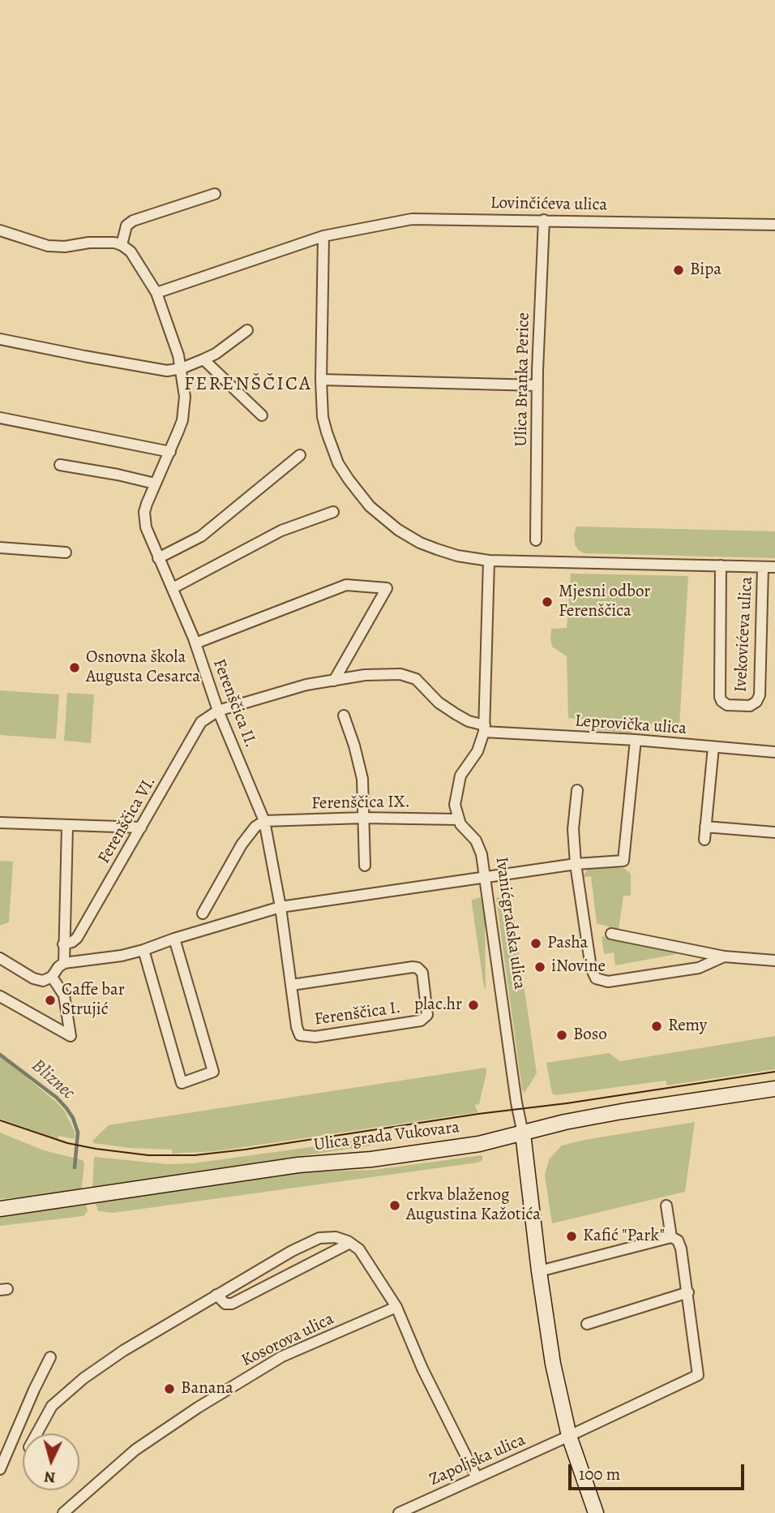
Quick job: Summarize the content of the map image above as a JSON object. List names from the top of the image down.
{
  "streets": {
    "street": [
      "Lovinčićeva ulica",
      "Ulica Branka Perice",
      "Ivekovićeva ulica",
      "Ferenščica II.",
      "Leprovička ulica",
      "Ferenščica IX.",
      "Ferenščica VI.",
      "Ivanićgradska ulica",
      "Ferenščica I.",
      "Ulica grada Vukovara",
      "Kosorova ulica",
      "Zapoljska ulica"
    ]
  },
  "crossings": [
    ["Lovinčićeva ulica", "Ulica Branka Perice"],
    ["Lovinčićeva ulica", "Ivekovićeva ulica"],
    ["Lovinčićeva ulica", "Ferenščica II."],
    ["Ferenščica II.", "Leprovička ulica"],
    ["Ferenščica II.", "Ferenščica IX."],
    ["Ferenščica II.", "Ferenščica VI."],
    ["Ferenščica II.", "Ferenščica I."],
    ["Leprovička ulica", "Ferenščica VI."],
    ["Ferenščica IX.", "Ivanićgradska ulica"],
    ["Ivanićgradska ulica", "Ulica grada Vukovara"],
    ["Ivanićgradska ulica", "Zapoljska ulica"]
  ],
  "districts": ["FERENŠČICA"],
  "water": ["Bliznec"],
  "places": [
    "Bipa",
    "Mjesni odbor Ferenščica",
    "Osnovna škola Augusta Cesarca",
    "Pasha",
    "iNovine",
    "Caffe bar Strujić",
    "plac.hr",
    "Remy",
    "Boso",
    "crkva blaženog Augustina Kažotića",
    "Kafić \"Park\"",
    "Banana"
  ],
  "scale_bar": "100 m",
  "north": "bottom"
}
